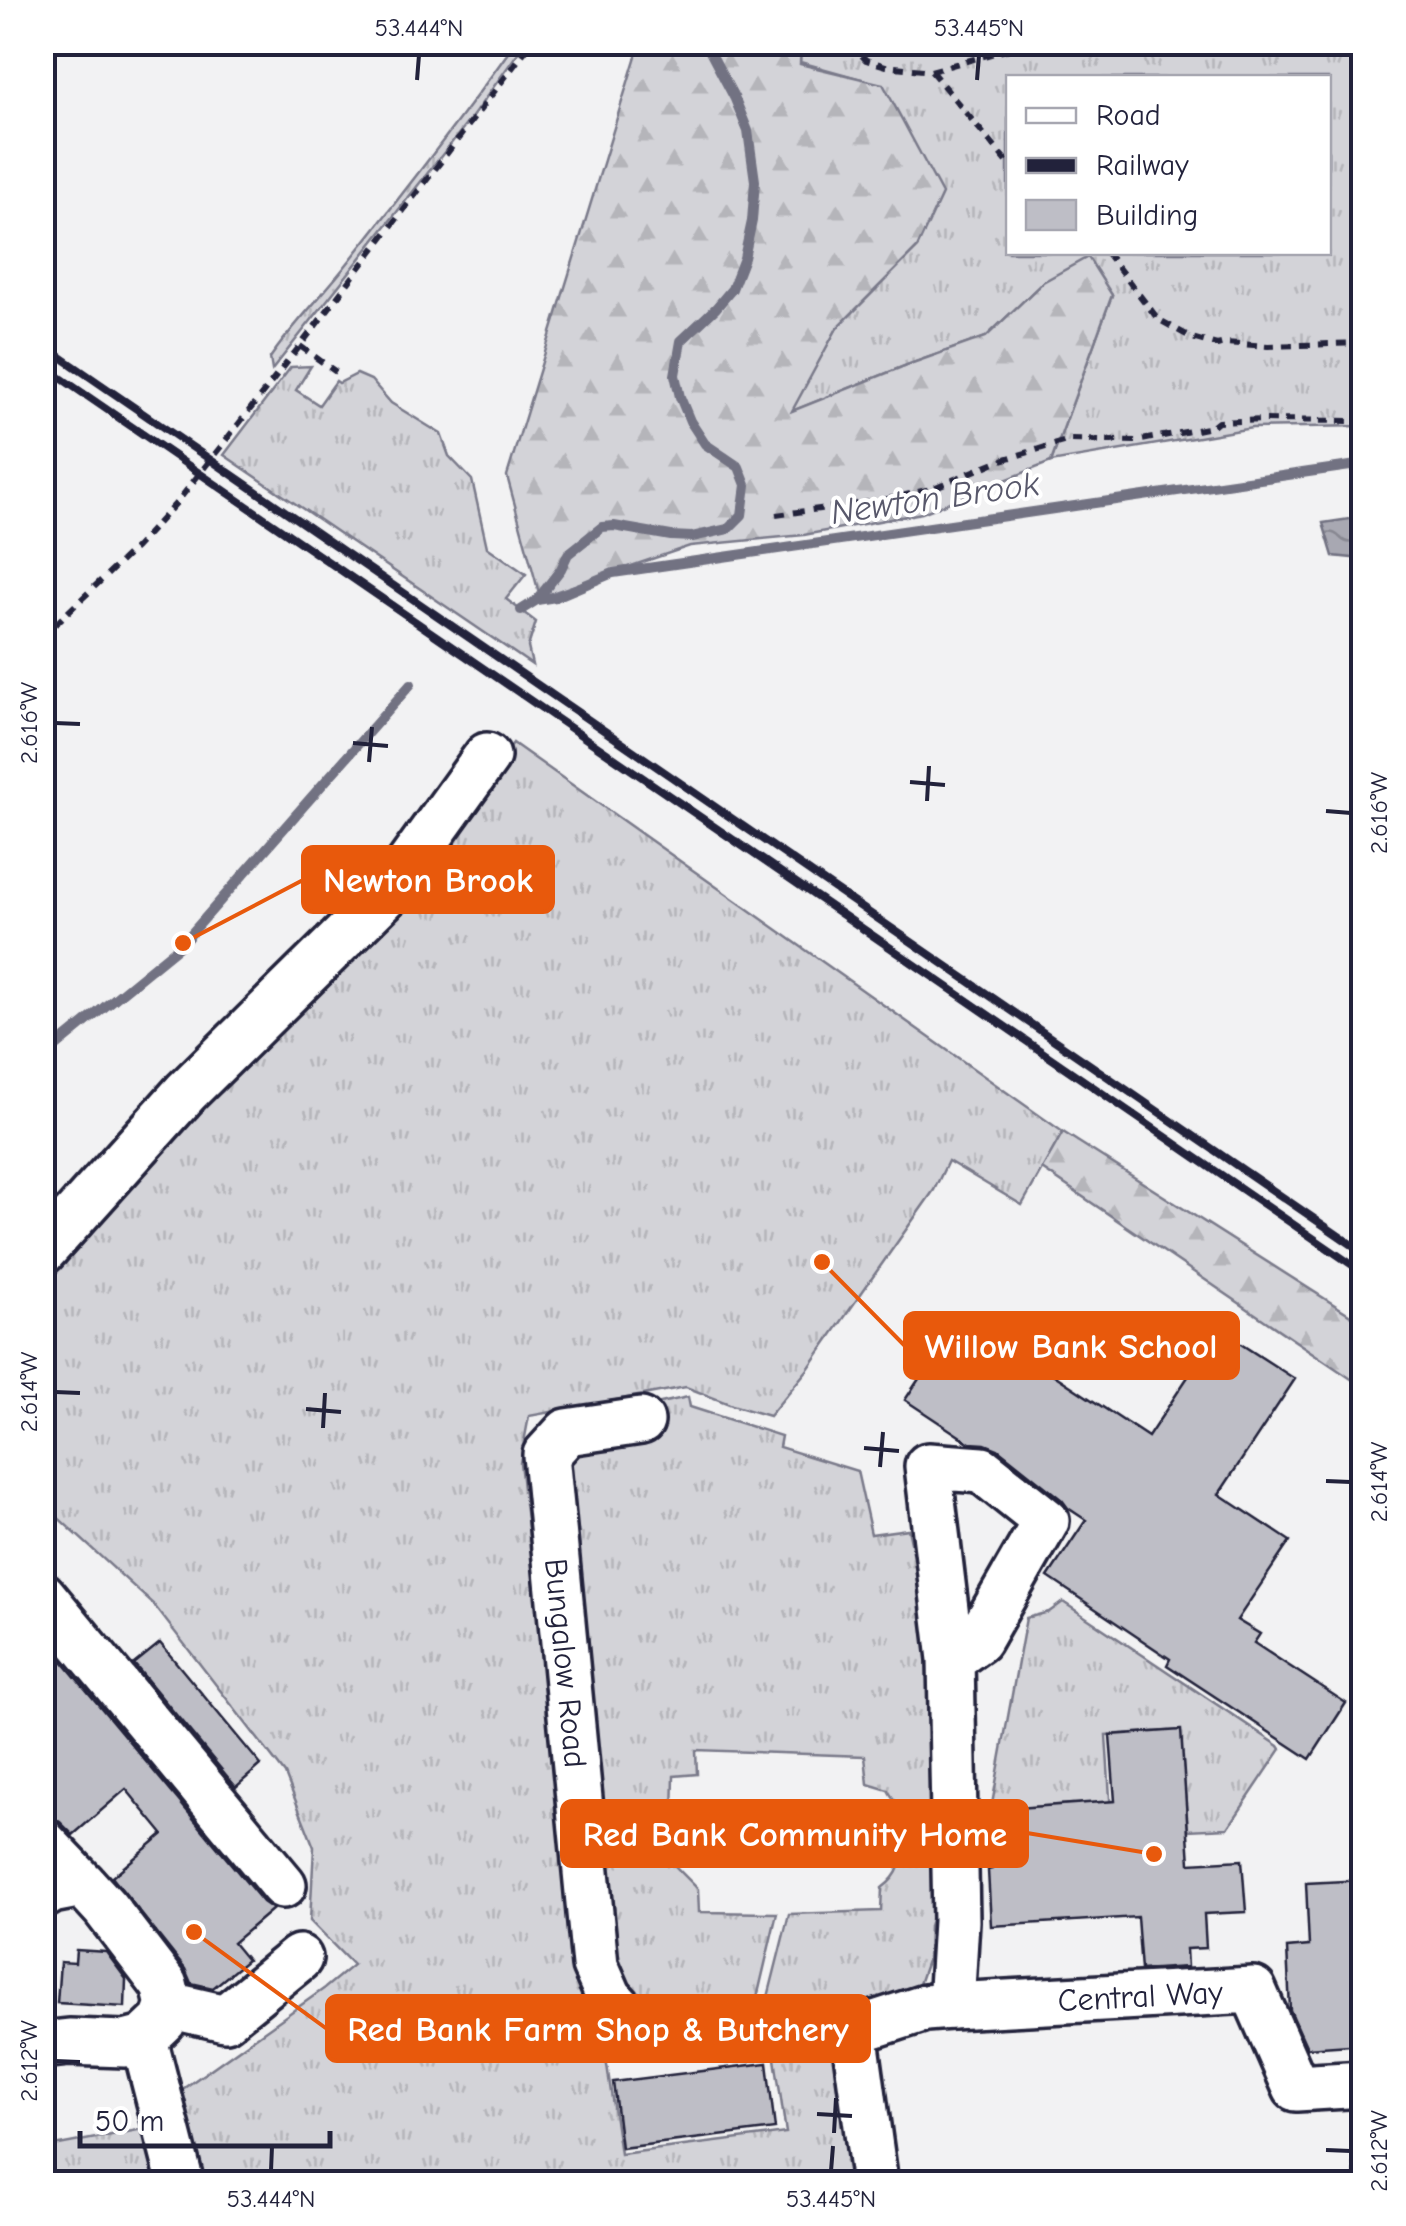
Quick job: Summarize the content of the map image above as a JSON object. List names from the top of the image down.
{
  "streets": {
    "street": ["Bungalow Road", "Central Way"]
  },
  "crossings": [
    ["Bungalow Road", "Central Way"]
  ],
  "water": ["Newton Brook"],
  "places": [
    "Newton Brook",
    "Willow Bank School",
    "Red Bank Community Home",
    "Red Bank Farm Shop & Butchery"
  ],
  "legend": ["Road", "Railway", "Building"],
  "scale_bar": "50 m",
  "coordinates": [
    "53.444°N",
    "53.445°N",
    "2.616°W",
    "2.614°W",
    "2.612°W"
  ]
}
